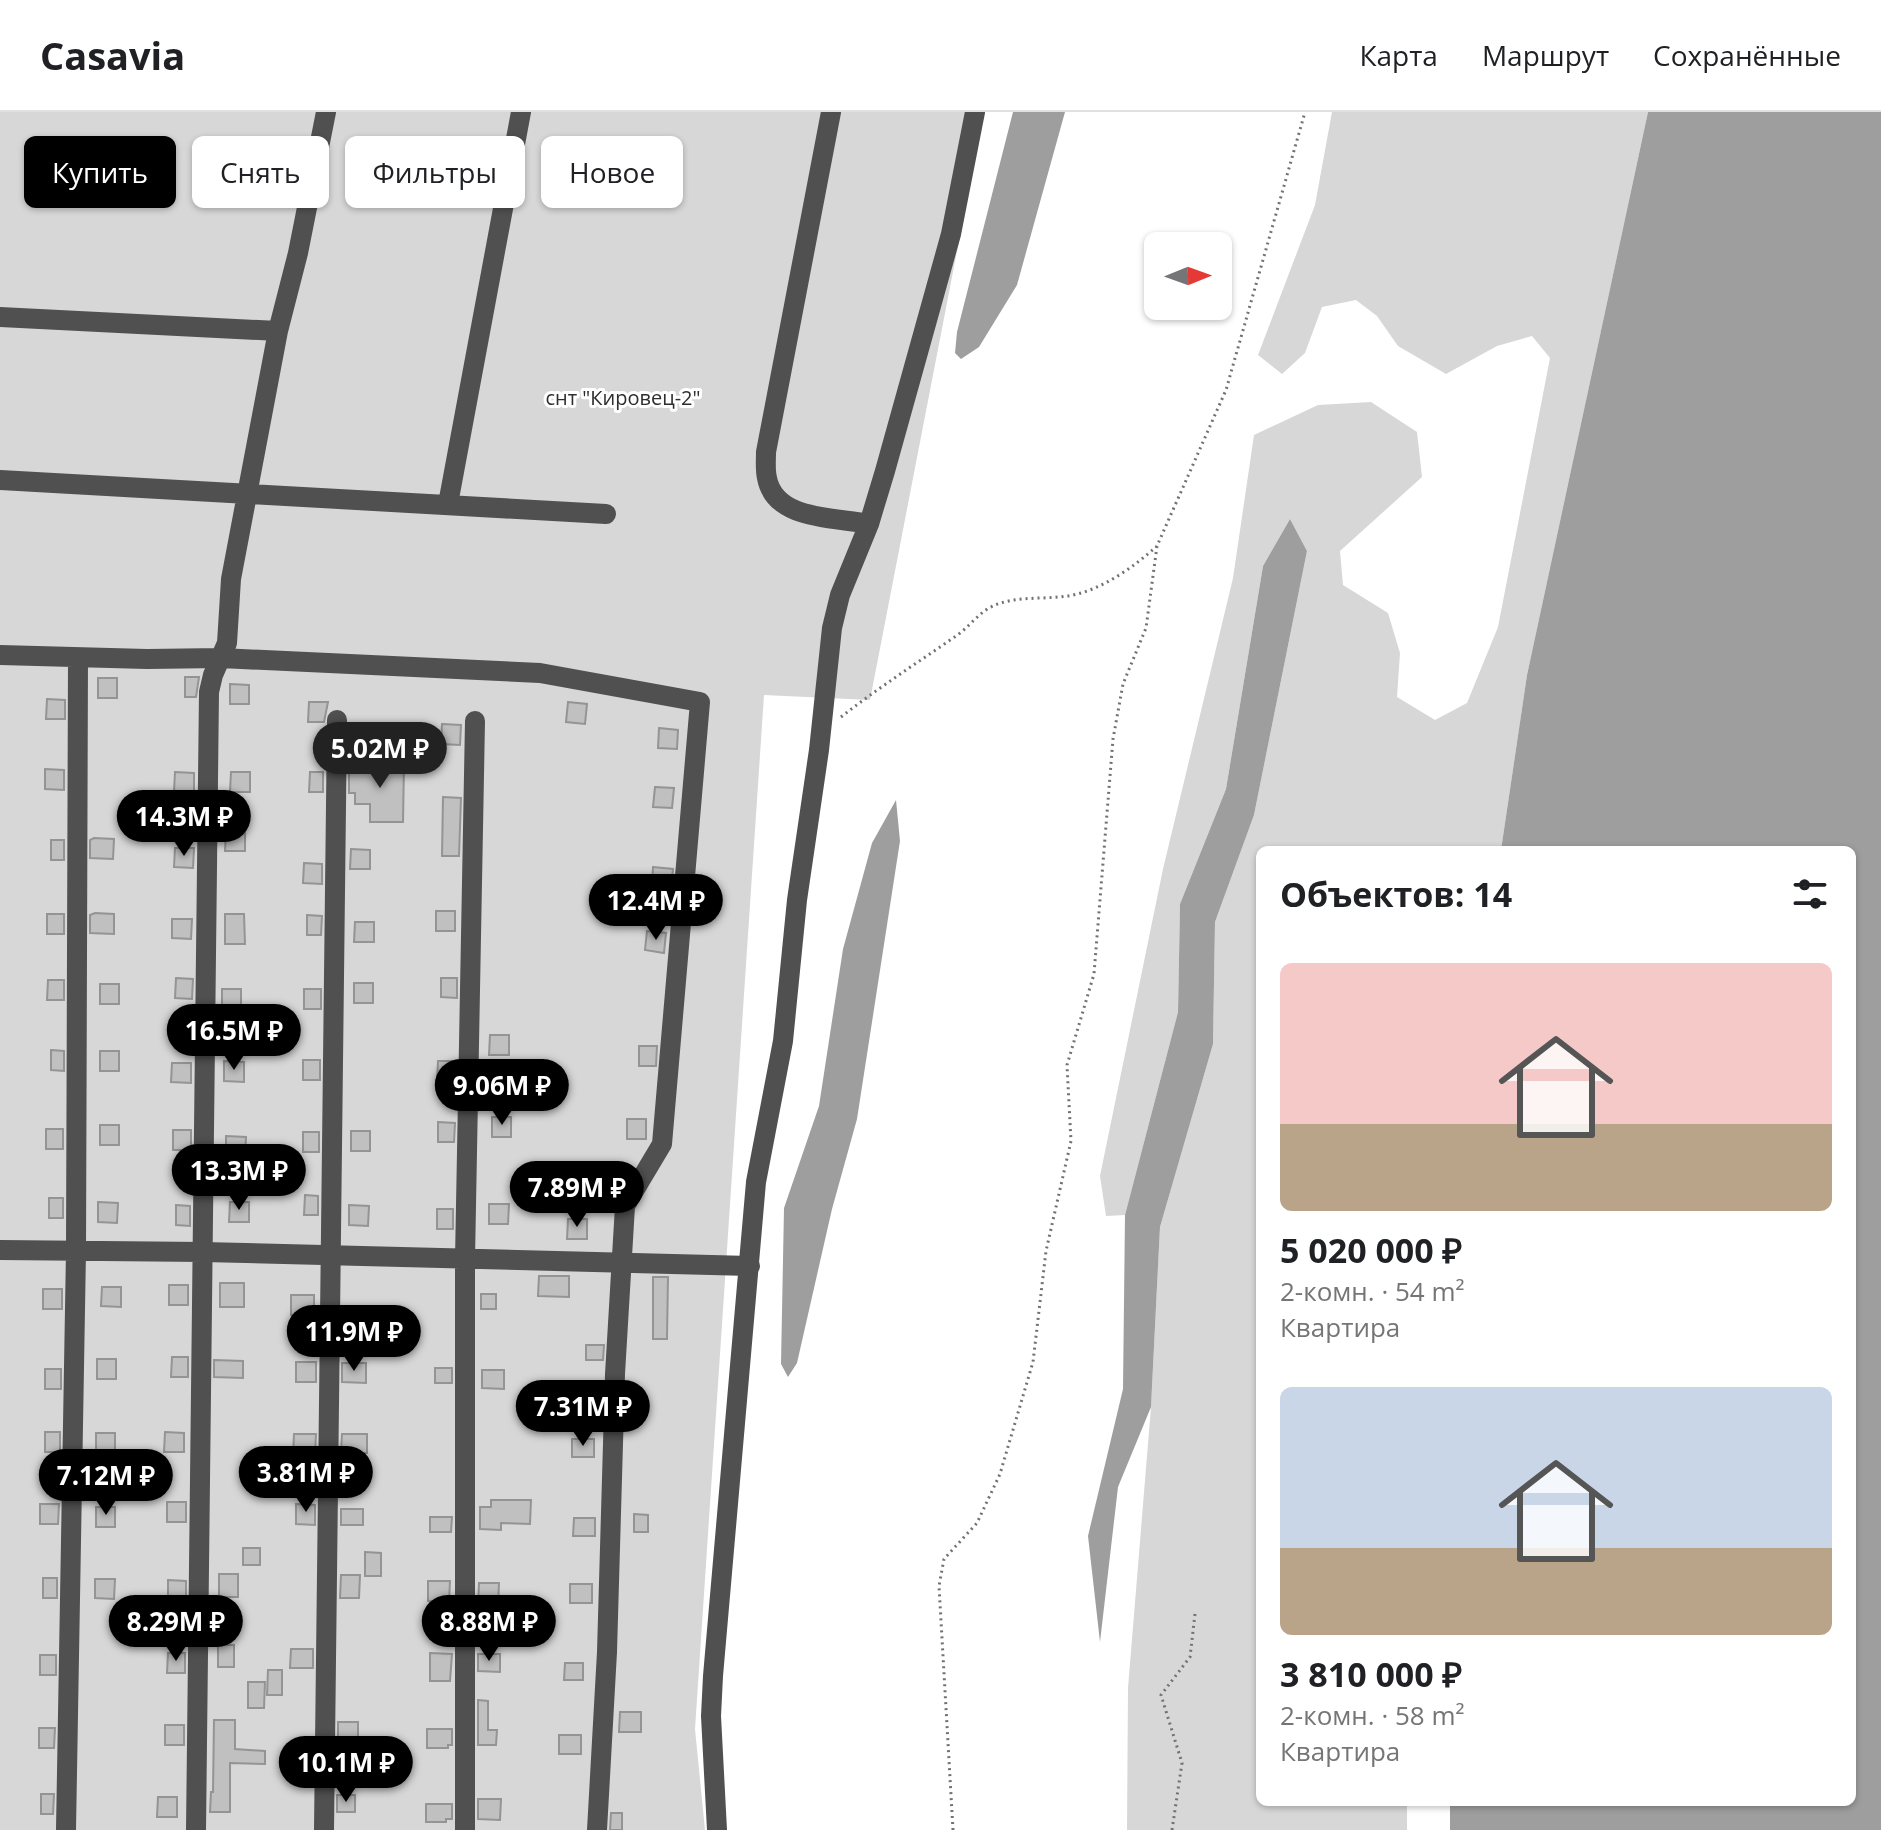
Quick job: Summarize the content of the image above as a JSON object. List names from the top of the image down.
{
  "parks": ["снт \"Кировец-2\""],
  "north": "right",
  "page": {
    "header": "Casavia",
    "nav": ["Карта", "Маршрут", "Сохранённые"],
    "chip": [
      "Купить",
      "Снять",
      "Фильтры",
      "Новое"
    ],
    "price": [
      "5.02M ₽",
      "14.3M ₽",
      "12.4M ₽",
      "16.5M ₽",
      "9.06M ₽",
      "13.3M ₽",
      "7.89M ₽",
      "11.9M ₽",
      "7.31M ₽",
      "3.81M ₽",
      "7.12M ₽",
      "8.29M ₽",
      "8.88M ₽",
      "10.1M ₽"
    ],
    "heading": "Объектов: 14",
    "list": [
      {
        "name": "5 020 000 ₽",
        "note": "2-комн. · 54 m² · Квартира"
      },
      {
        "name": "3 810 000 ₽",
        "note": "2-комн. · 58 m² · Квартира"
      }
    ]
  }
}
